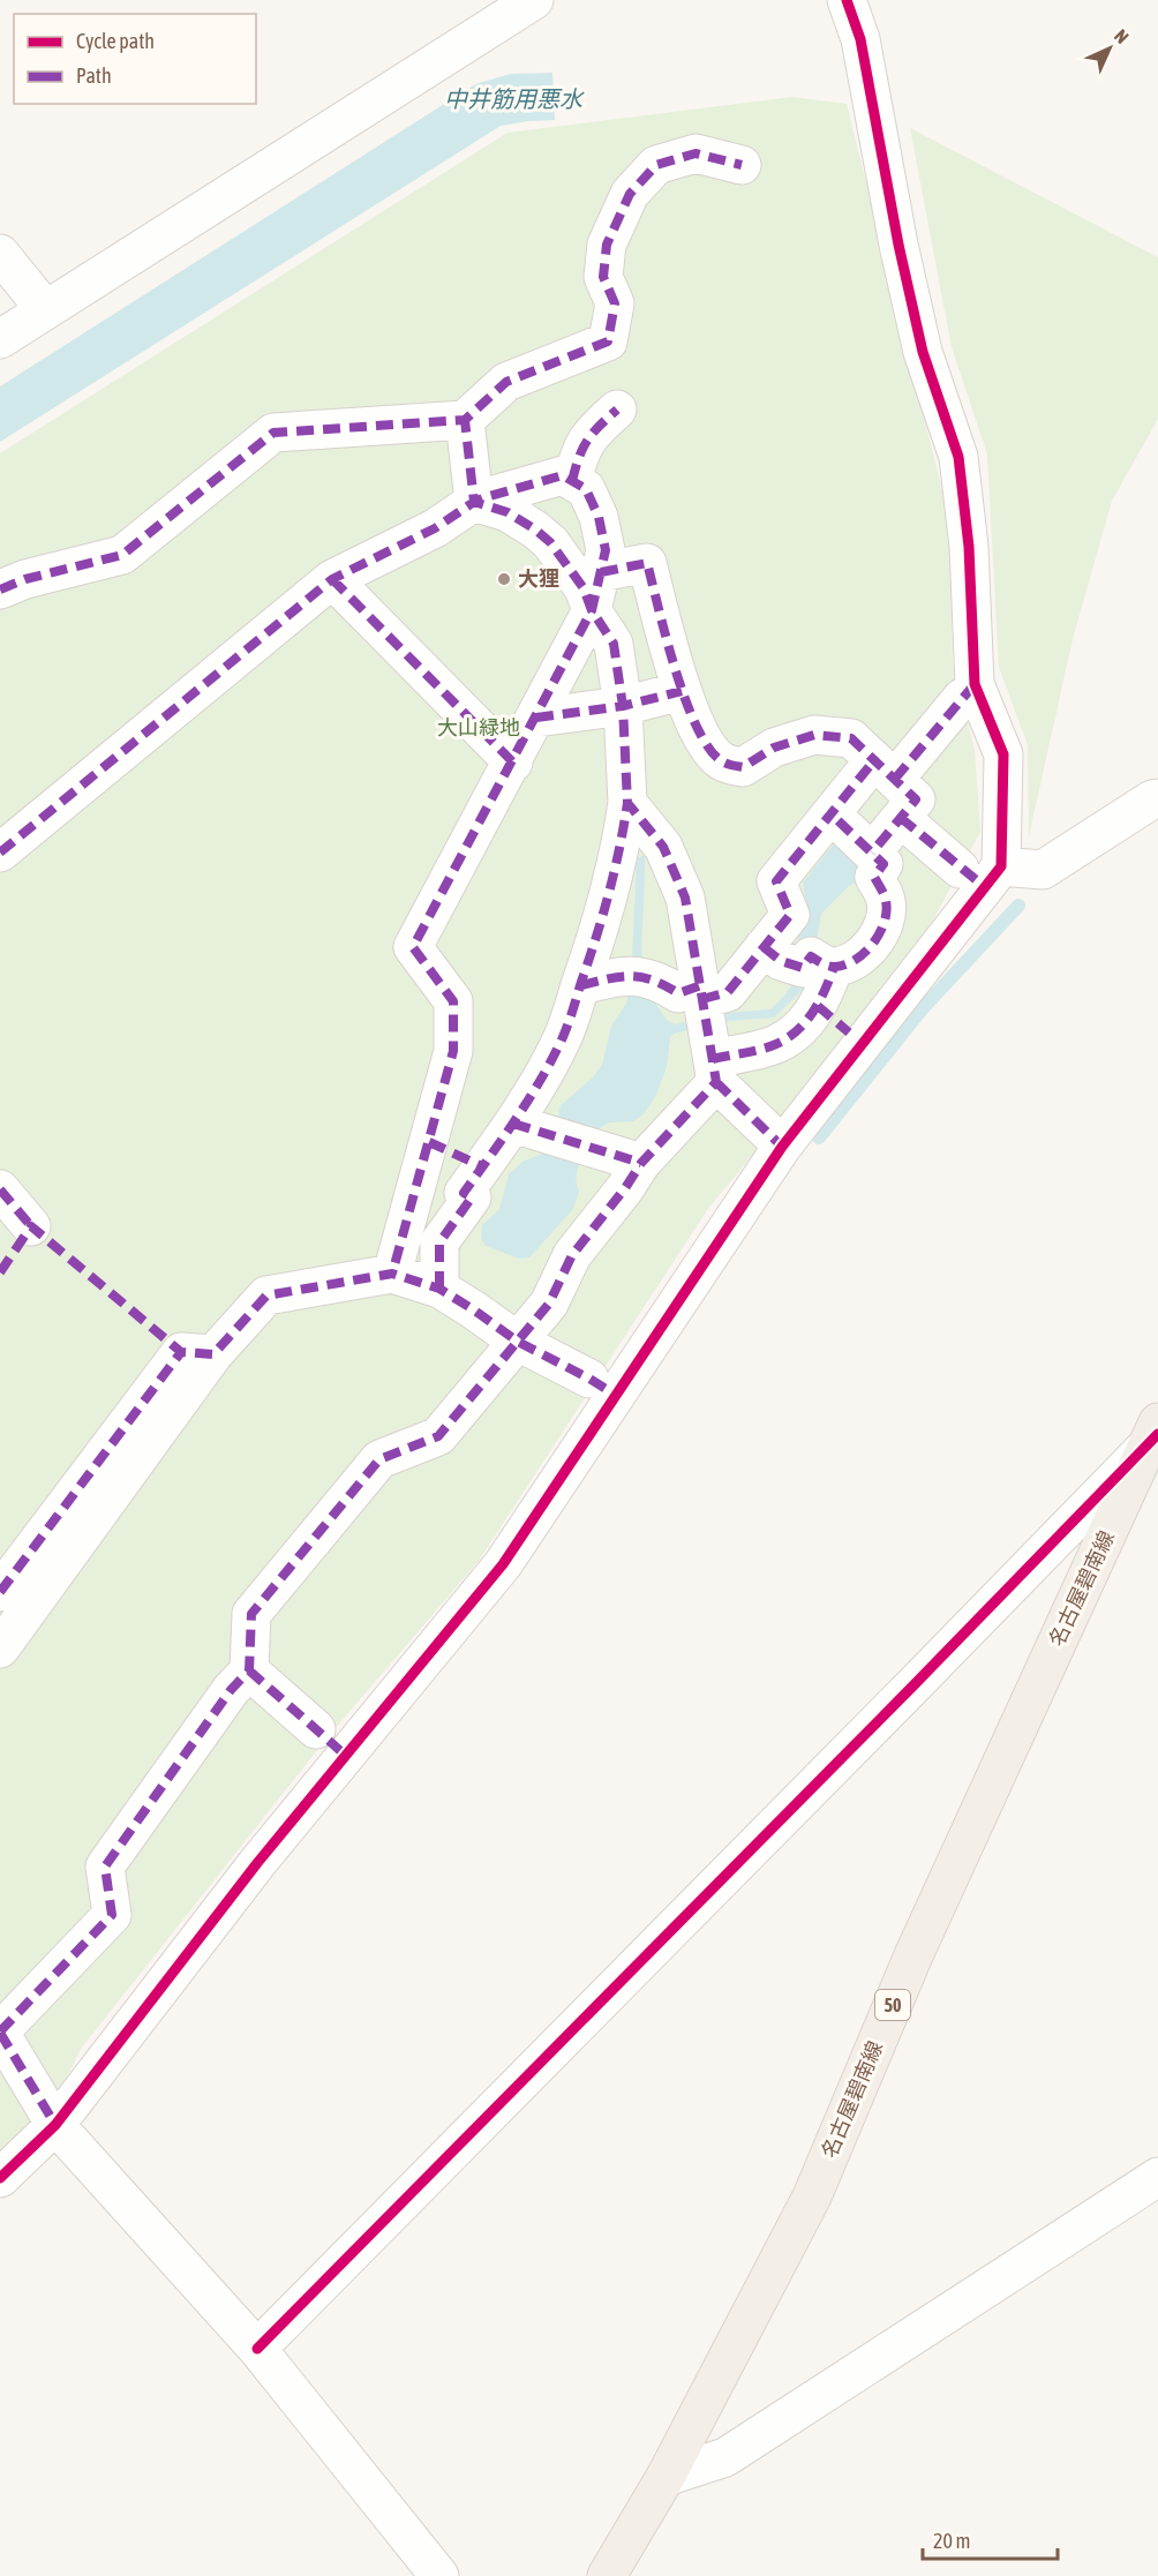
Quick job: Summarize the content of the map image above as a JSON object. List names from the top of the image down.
{
  "streets": {
    "main road": ["名古屋碧南線", "50"]
  },
  "water": ["中井筋用悪水"],
  "parks": ["大山緑地"],
  "places": ["大狸"],
  "legend": ["Cycle path", "Path"],
  "scale_bar": "20 m",
  "north": "top right"
}
